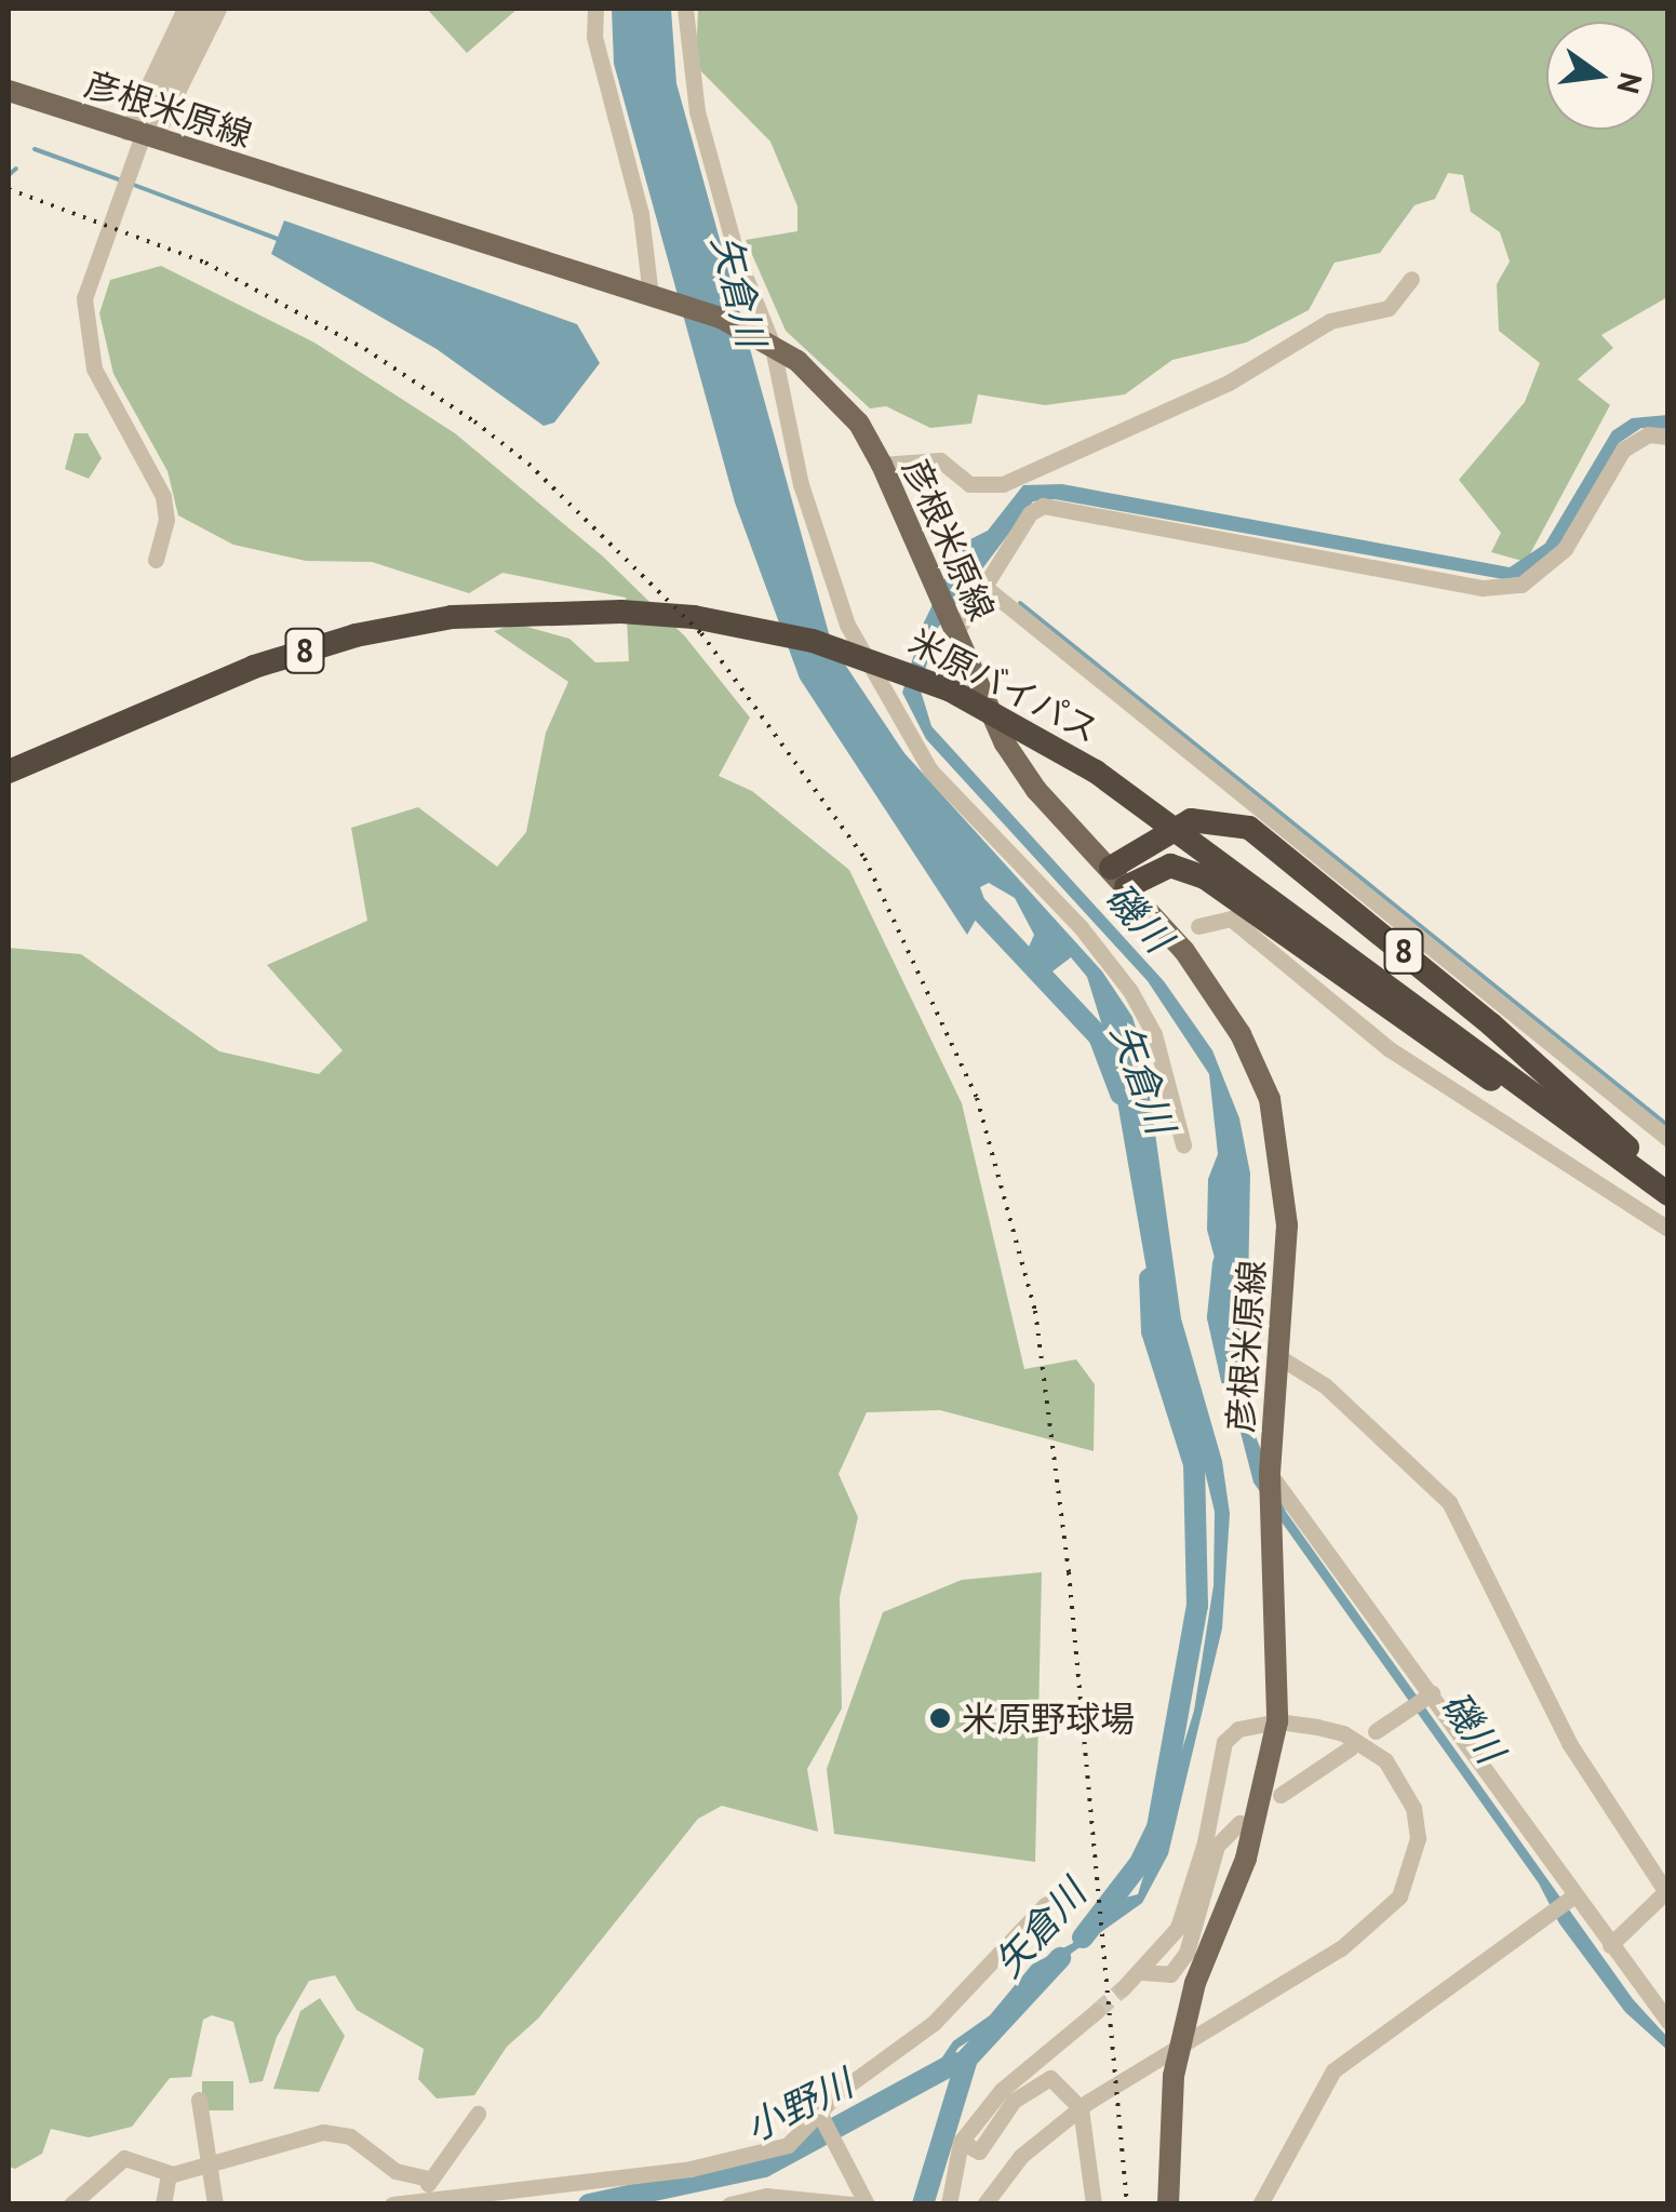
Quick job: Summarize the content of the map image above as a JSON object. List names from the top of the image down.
{
  "streets": {
    "highway": ["8", "米原バイパス"],
    "main road": ["彦根米原線"]
  },
  "crossings": [
    ["彦根米原線", "8"],
    ["8", "米原バイパス"]
  ],
  "water": ["矢倉川", "磯川", "小野川"],
  "places": ["米原野球場"],
  "north": "right"
}
